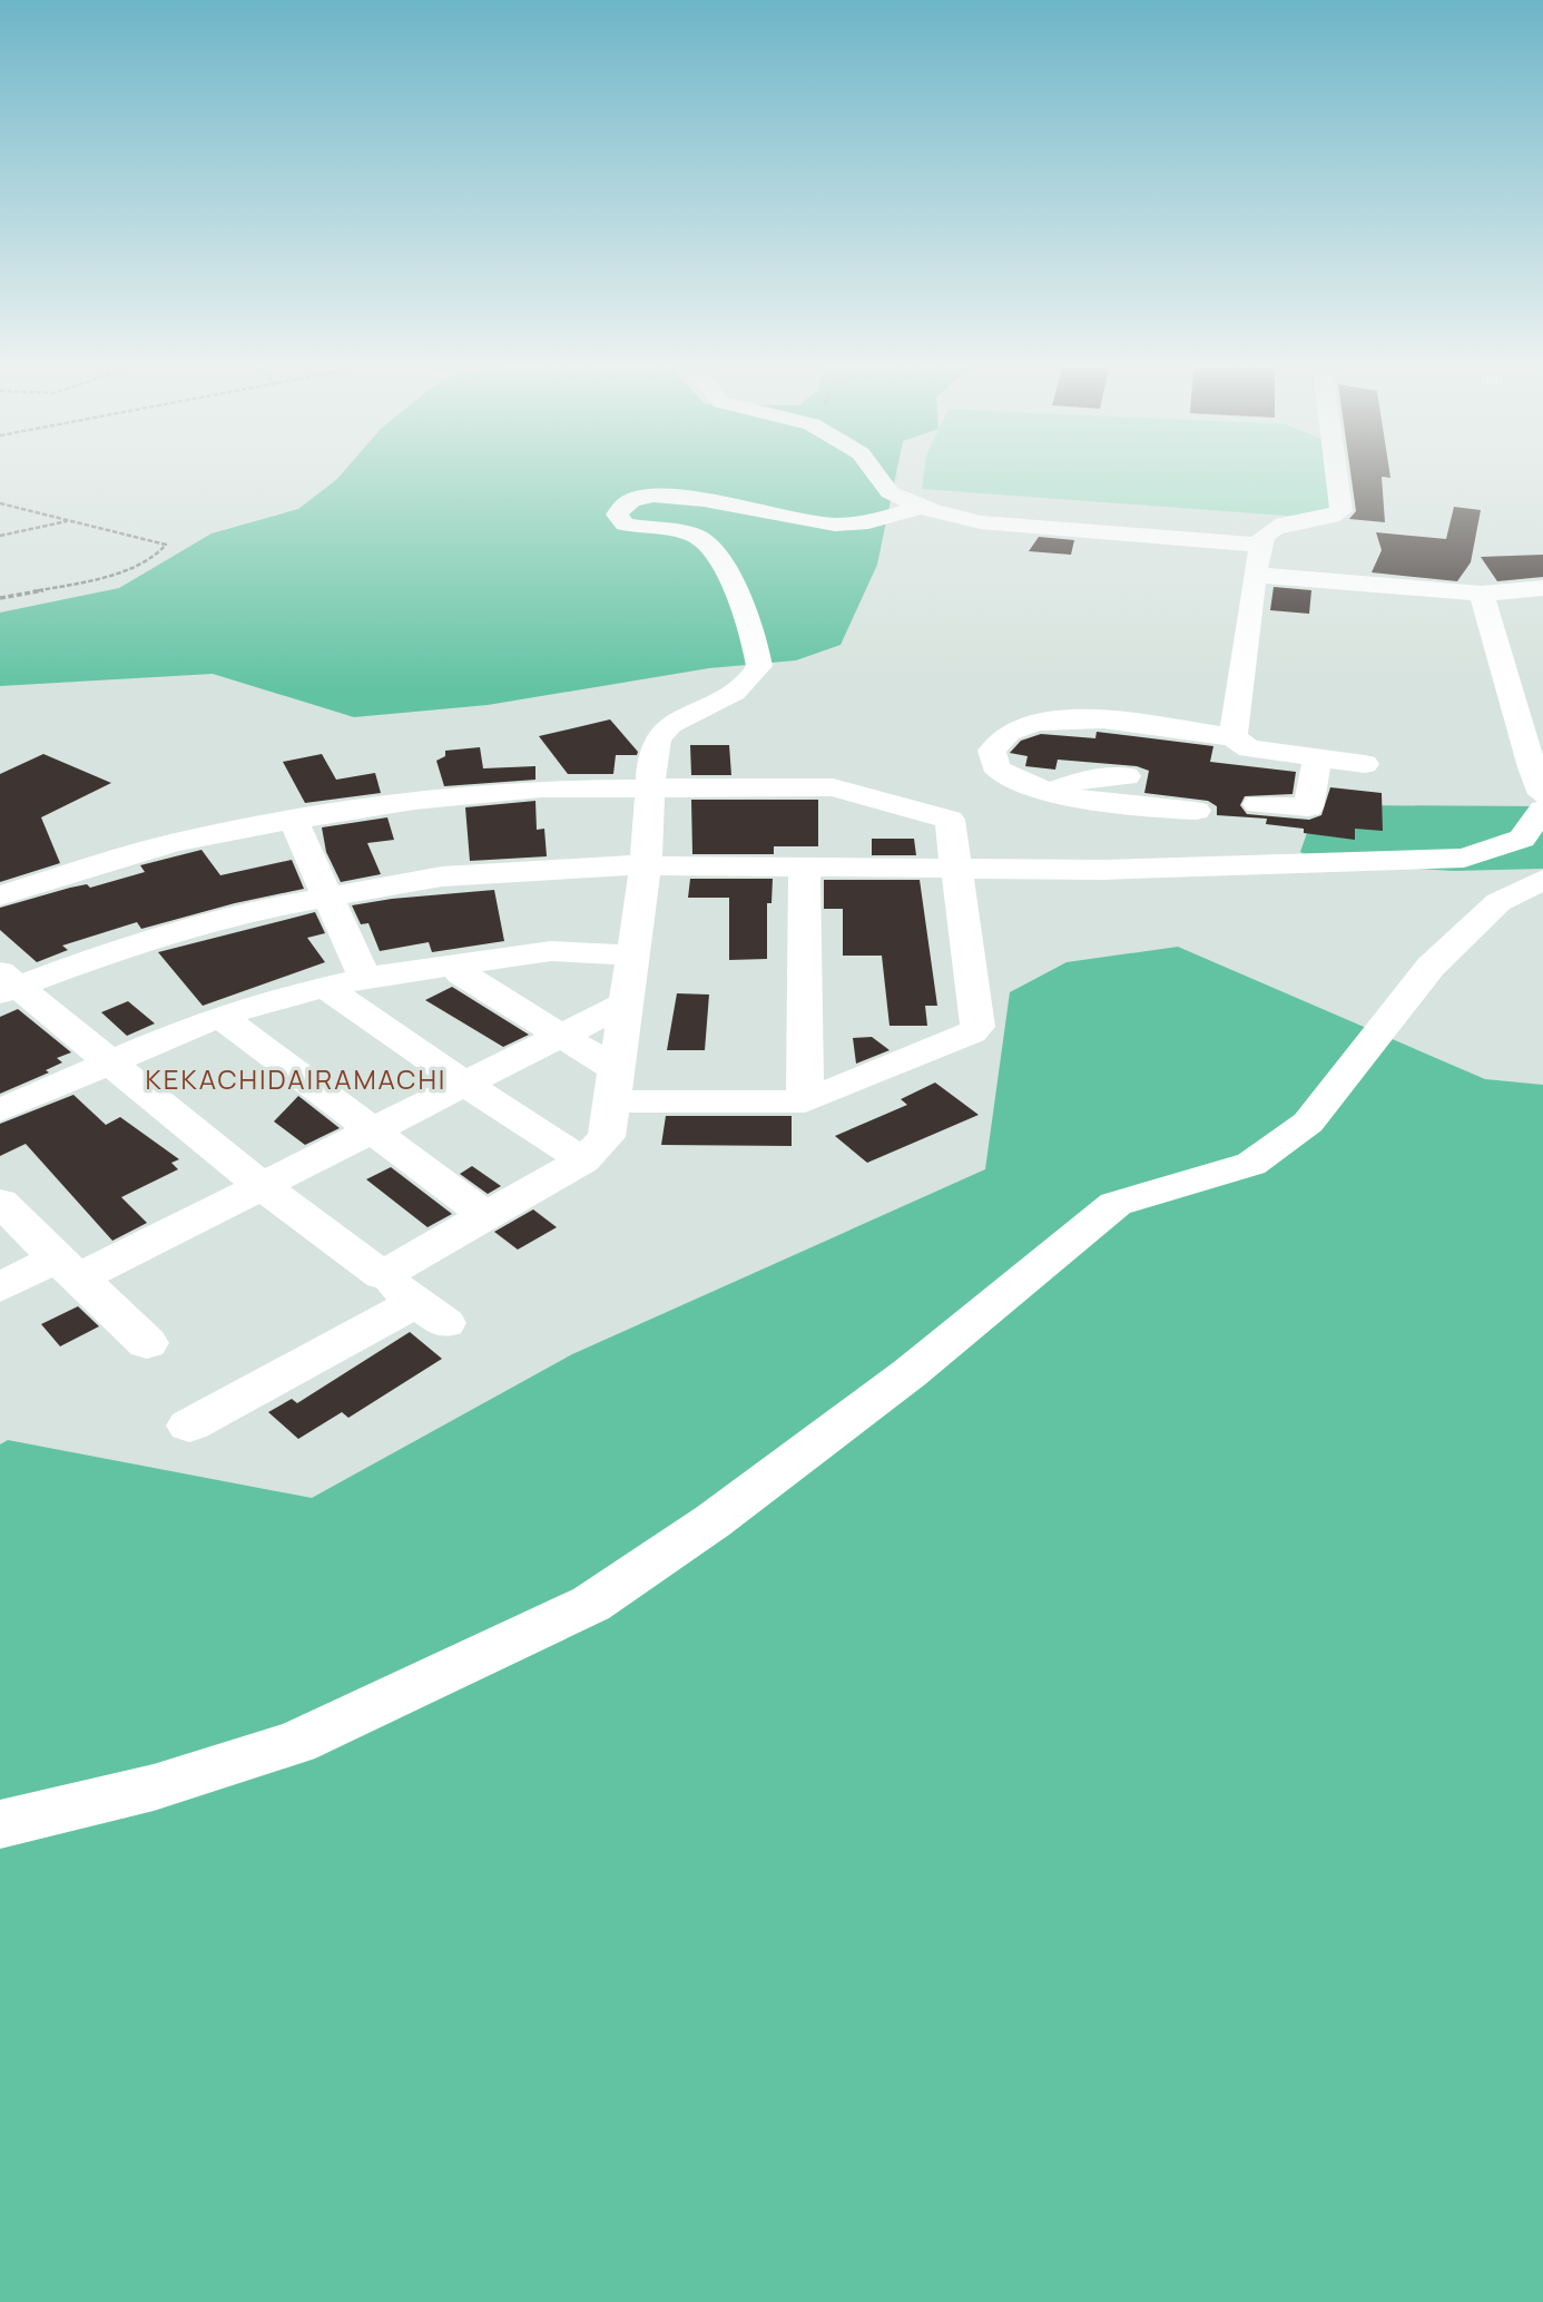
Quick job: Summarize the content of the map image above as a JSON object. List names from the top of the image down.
{
  "districts": ["KEKACHIDAIRAMACHI"]
}
